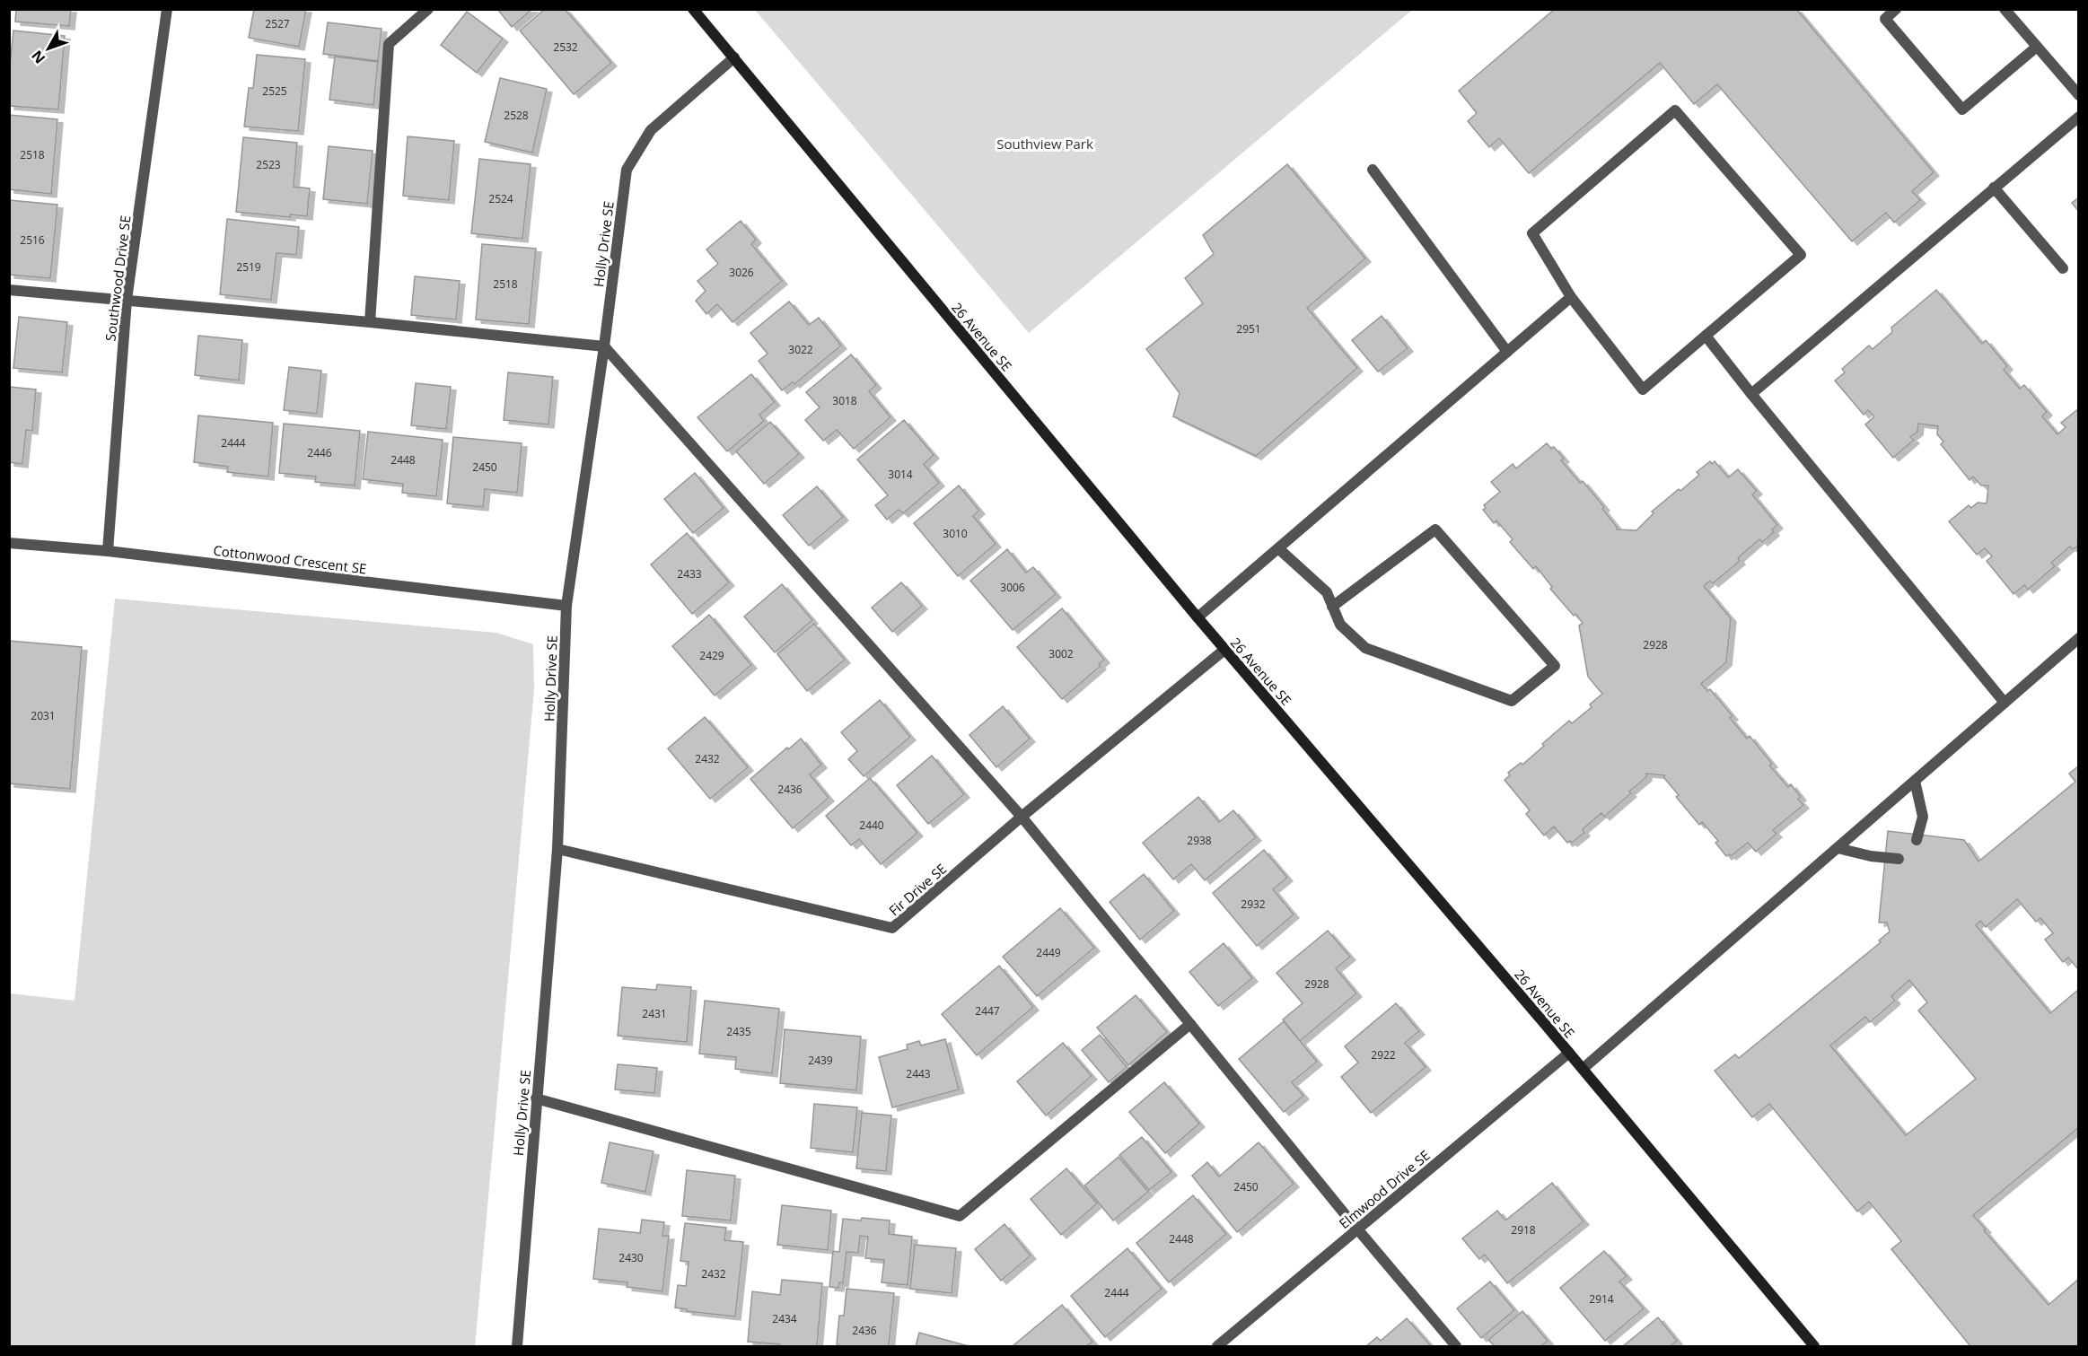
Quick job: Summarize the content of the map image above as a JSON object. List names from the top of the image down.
{
  "streets": {
    "street": [
      "Holly Drive SE",
      "Southwood Drive SE",
      "26 Avenue SE",
      "Cottonwood Crescent SE",
      "Fir Drive SE",
      "Elmwood Drive SE"
    ]
  },
  "crossings": [
    ["Holly Drive SE", "26 Avenue SE"],
    ["Holly Drive SE", "Cottonwood Crescent SE"],
    ["Holly Drive SE", "Fir Drive SE"],
    ["Southwood Drive SE", "Cottonwood Crescent SE"],
    ["26 Avenue SE", "Fir Drive SE"],
    ["26 Avenue SE", "Elmwood Drive SE"]
  ],
  "parks": ["Southview Park"],
  "house_numbers": [
    "2527",
    "2532",
    "2525",
    "2528",
    "2518",
    "2523",
    "2524",
    "2516",
    "2519",
    "3026",
    "2518",
    "2951",
    "3022",
    "3018",
    "2444",
    "2446",
    "2448",
    "2450",
    "3014",
    "3010",
    "2433",
    "3006",
    "2928",
    "3002",
    "2429",
    "2031",
    "2432",
    "2436",
    "2440",
    "2938",
    "2932",
    "2449",
    "2928",
    "2447",
    "2431",
    "2435",
    "2922",
    "2439",
    "2443",
    "2450",
    "2918",
    "2448",
    "2430",
    "2432",
    "2444",
    "2914",
    "2434",
    "2436"
  ],
  "north": "bottom left"
}
